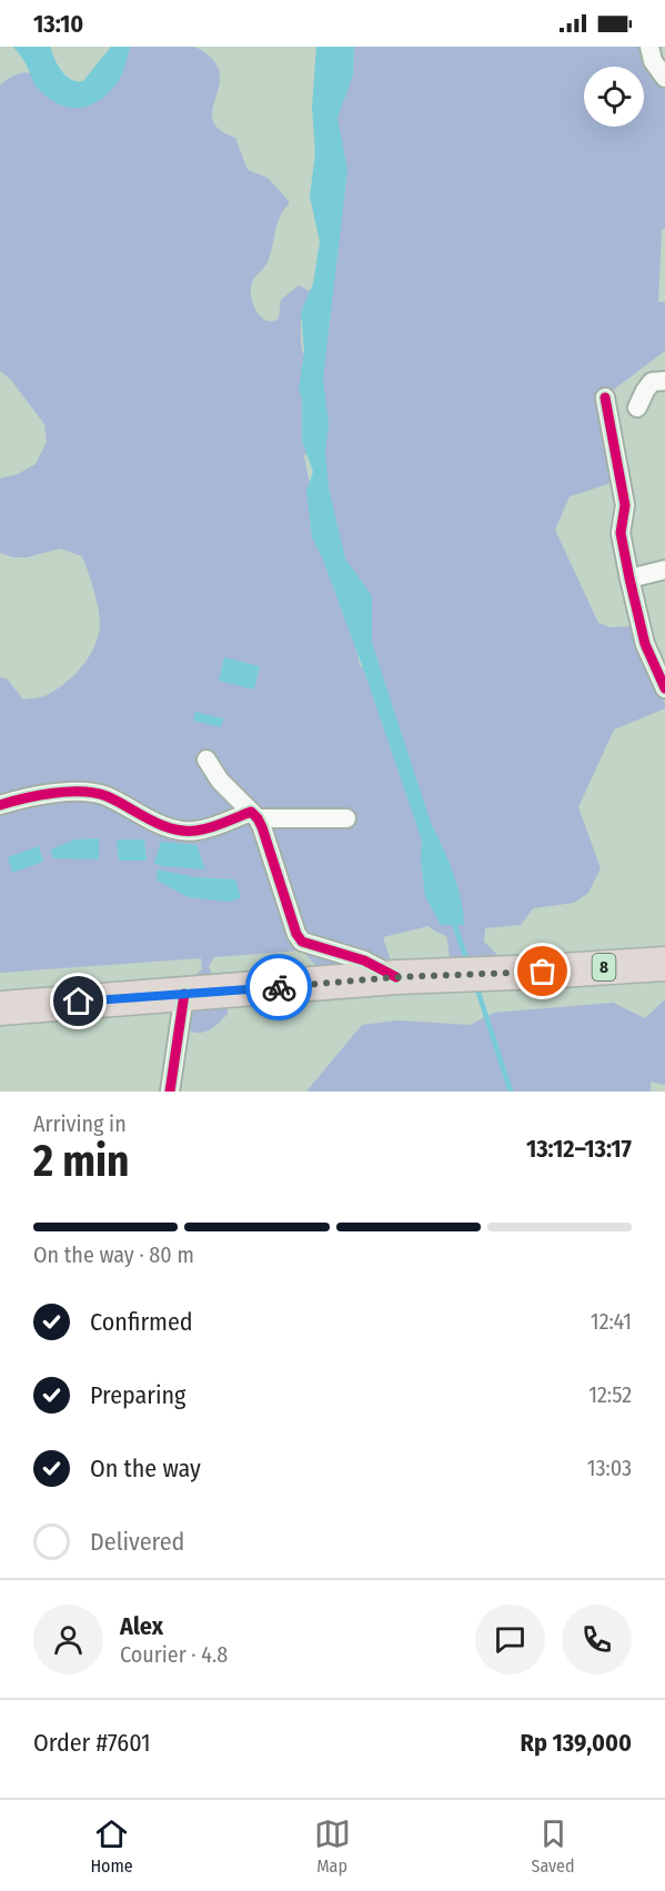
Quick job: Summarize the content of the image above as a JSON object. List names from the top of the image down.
{
  "streets": {
    "highway": ["8"]
  },
  "page": {
    "status": "13:10",
    "heading": ["2 min", "Arriving in", "13:12–13:17"],
    "panel": [
      "Alex",
      "Courier · 4.8",
      "Order #7601",
      "Rp 139,000"
    ],
    "bar": "On the way · 80 m",
    "list": [
      ["Confirmed", "12:41"],
      ["Preparing", "12:52"],
      ["On the way", "13:03"],
      "Delivered"
    ],
    "tabs": ["Home", "Map", "Saved"]
  }
}
